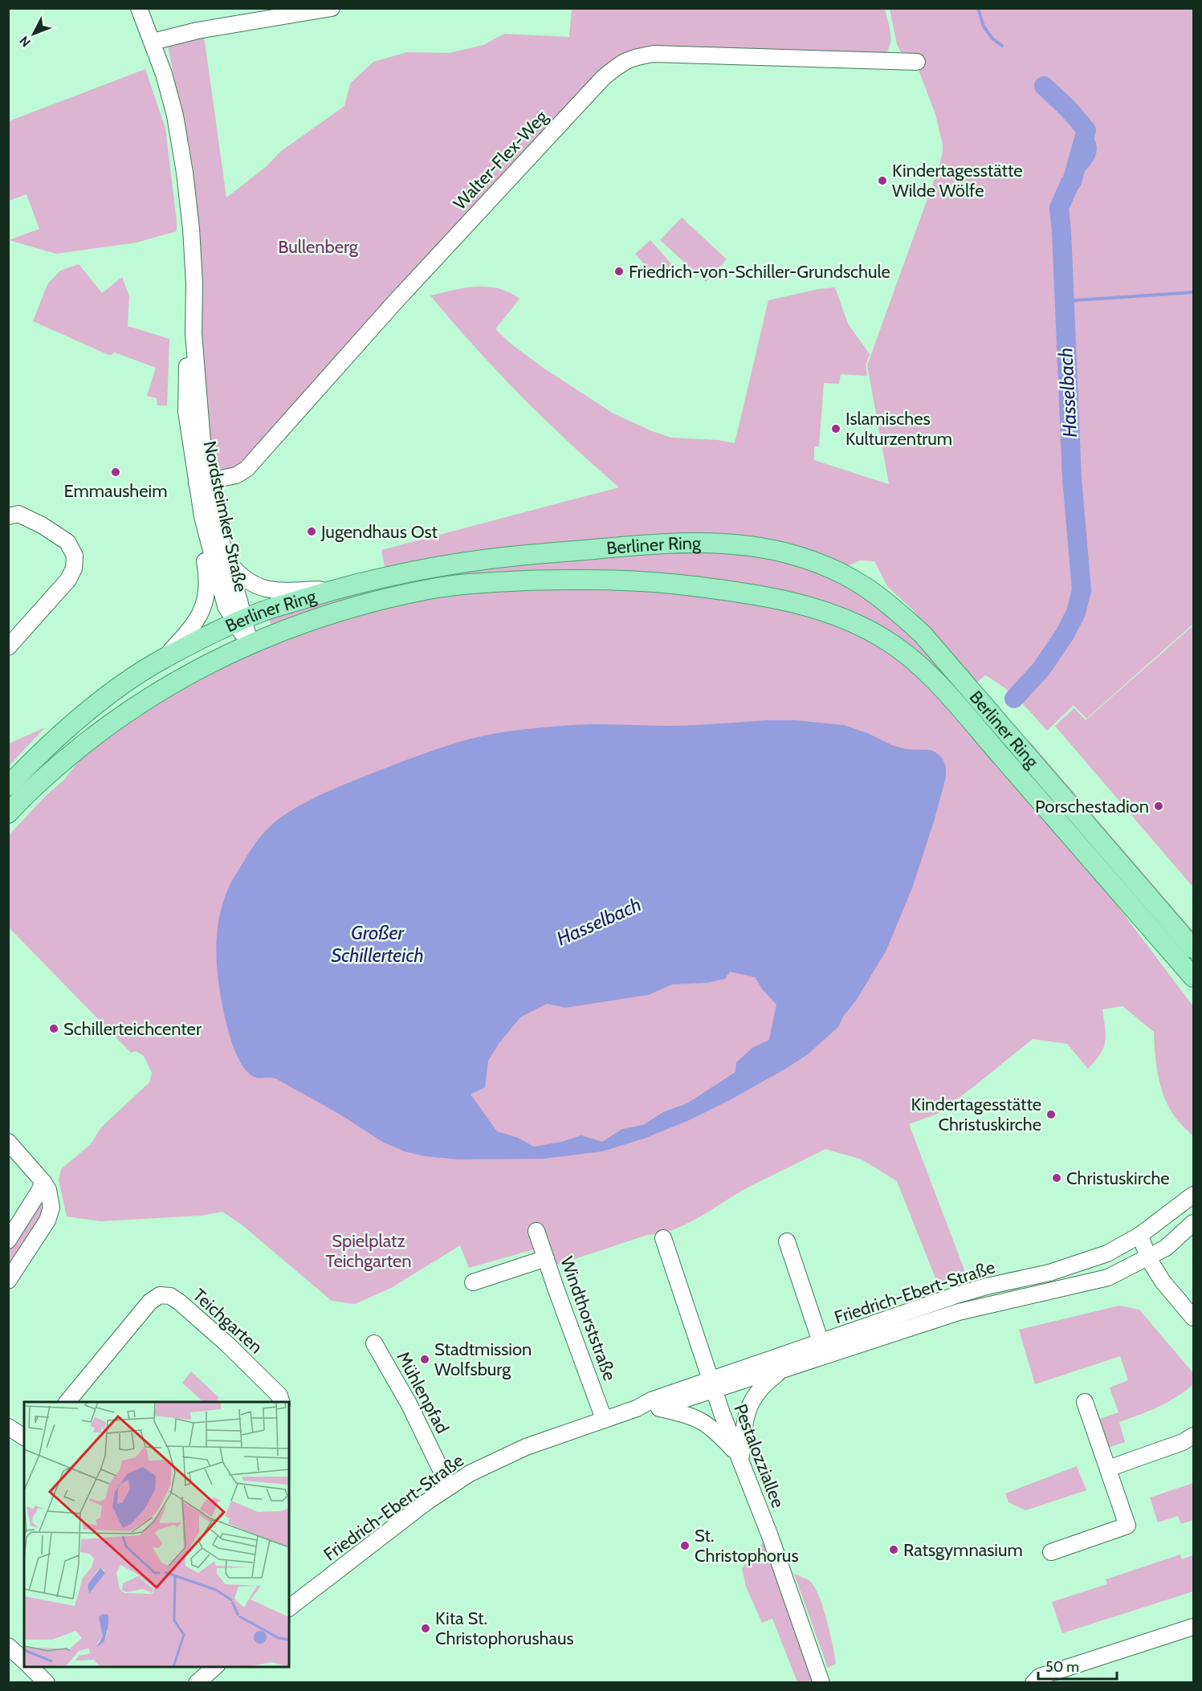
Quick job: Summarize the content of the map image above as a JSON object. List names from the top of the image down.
{
  "streets": {
    "main road": ["Berliner Ring"],
    "street": [
      "Walter-Flex-Weg",
      "Nordsteimker Straße",
      "Friedrich-Ebert-Straße",
      "Windthorststraße",
      "Teichgarten",
      "Mühlenpfad",
      "Pestalozziallee"
    ]
  },
  "crossings": [
    ["Walter-Flex-Weg", "Nordsteimker Straße"],
    ["Nordsteimker Straße", "Berliner Ring"],
    ["Friedrich-Ebert-Straße", "Windthorststraße"],
    ["Friedrich-Ebert-Straße", "Mühlenpfad"],
    ["Friedrich-Ebert-Straße", "Pestalozziallee"]
  ],
  "water": ["Hasselbach", "Großer Schillerteich"],
  "parks": ["Bullenberg", "Spielplatz Teichgarten"],
  "places": [
    "Kindertagesstätte Wilde Wölfe",
    "Friedrich-von-Schiller-Grundschule",
    "Islamisches Kulturzentrum",
    "Emmausheim",
    "Jugendhaus Ost",
    "Porschestadion",
    "Schillerteichcenter",
    "Kindertagesstätte Christuskirche",
    "Christuskirche",
    "Stadtmission Wolfsburg",
    "St. Christophorus",
    "Ratsgymnasium",
    "Kita St. Christophorushaus"
  ],
  "scale_bar": "50 m",
  "north": "bottom left"
}
